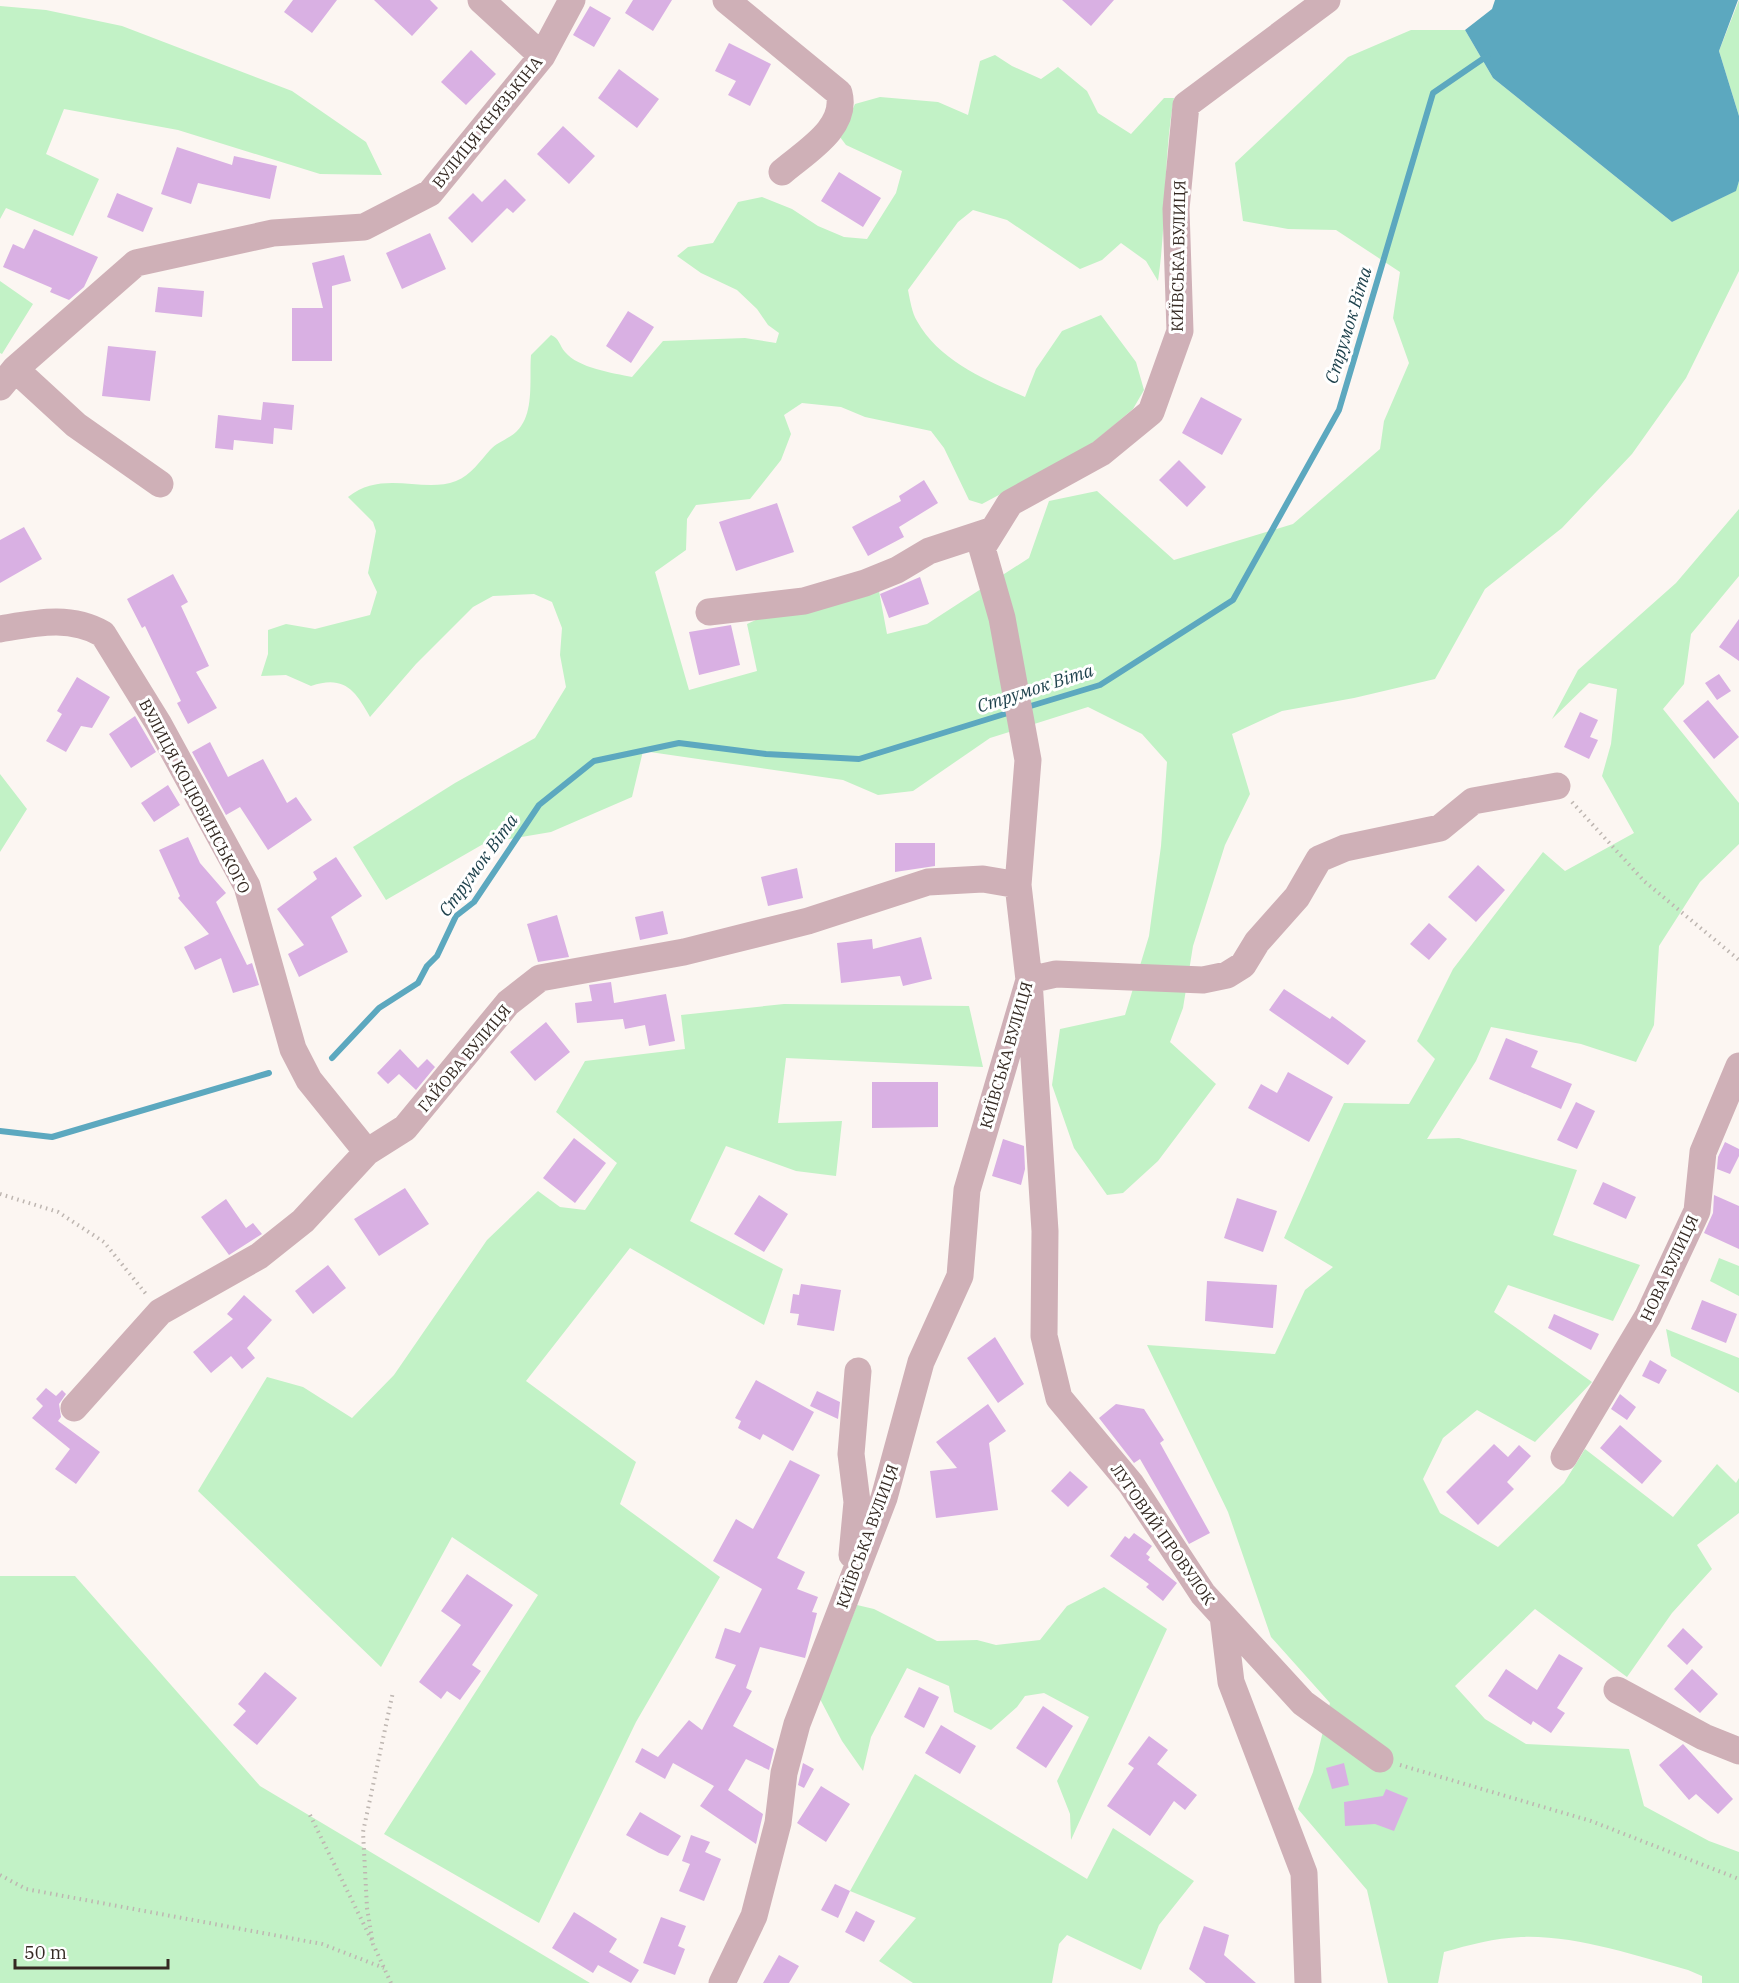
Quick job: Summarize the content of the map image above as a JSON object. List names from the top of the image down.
{
  "streets": {
    "street": [
      "ВУЛИЦЯ КНЯЗЬКІНА",
      "КИЇВСЬКА ВУЛИЦЯ",
      "ВУЛИЦЯ КОЦЮБИНСЬКОГО",
      "ГАЙОВА ВУЛИЦЯ",
      "НОВА ВУЛИЦЯ",
      "ЛУГОВИЙ ПРОВУЛОК"
    ]
  },
  "crossings": [
    ["КИЇВСЬКА ВУЛИЦЯ", "ГАЙОВА ВУЛИЦЯ"],
    ["КИЇВСЬКА ВУЛИЦЯ", "ЛУГОВИЙ ПРОВУЛОК"],
    ["ВУЛИЦЯ КОЦЮБИНСЬКОГО", "ГАЙОВА ВУЛИЦЯ"]
  ],
  "water": ["Струмок Віта"],
  "scale_bar": "50 m"
}
